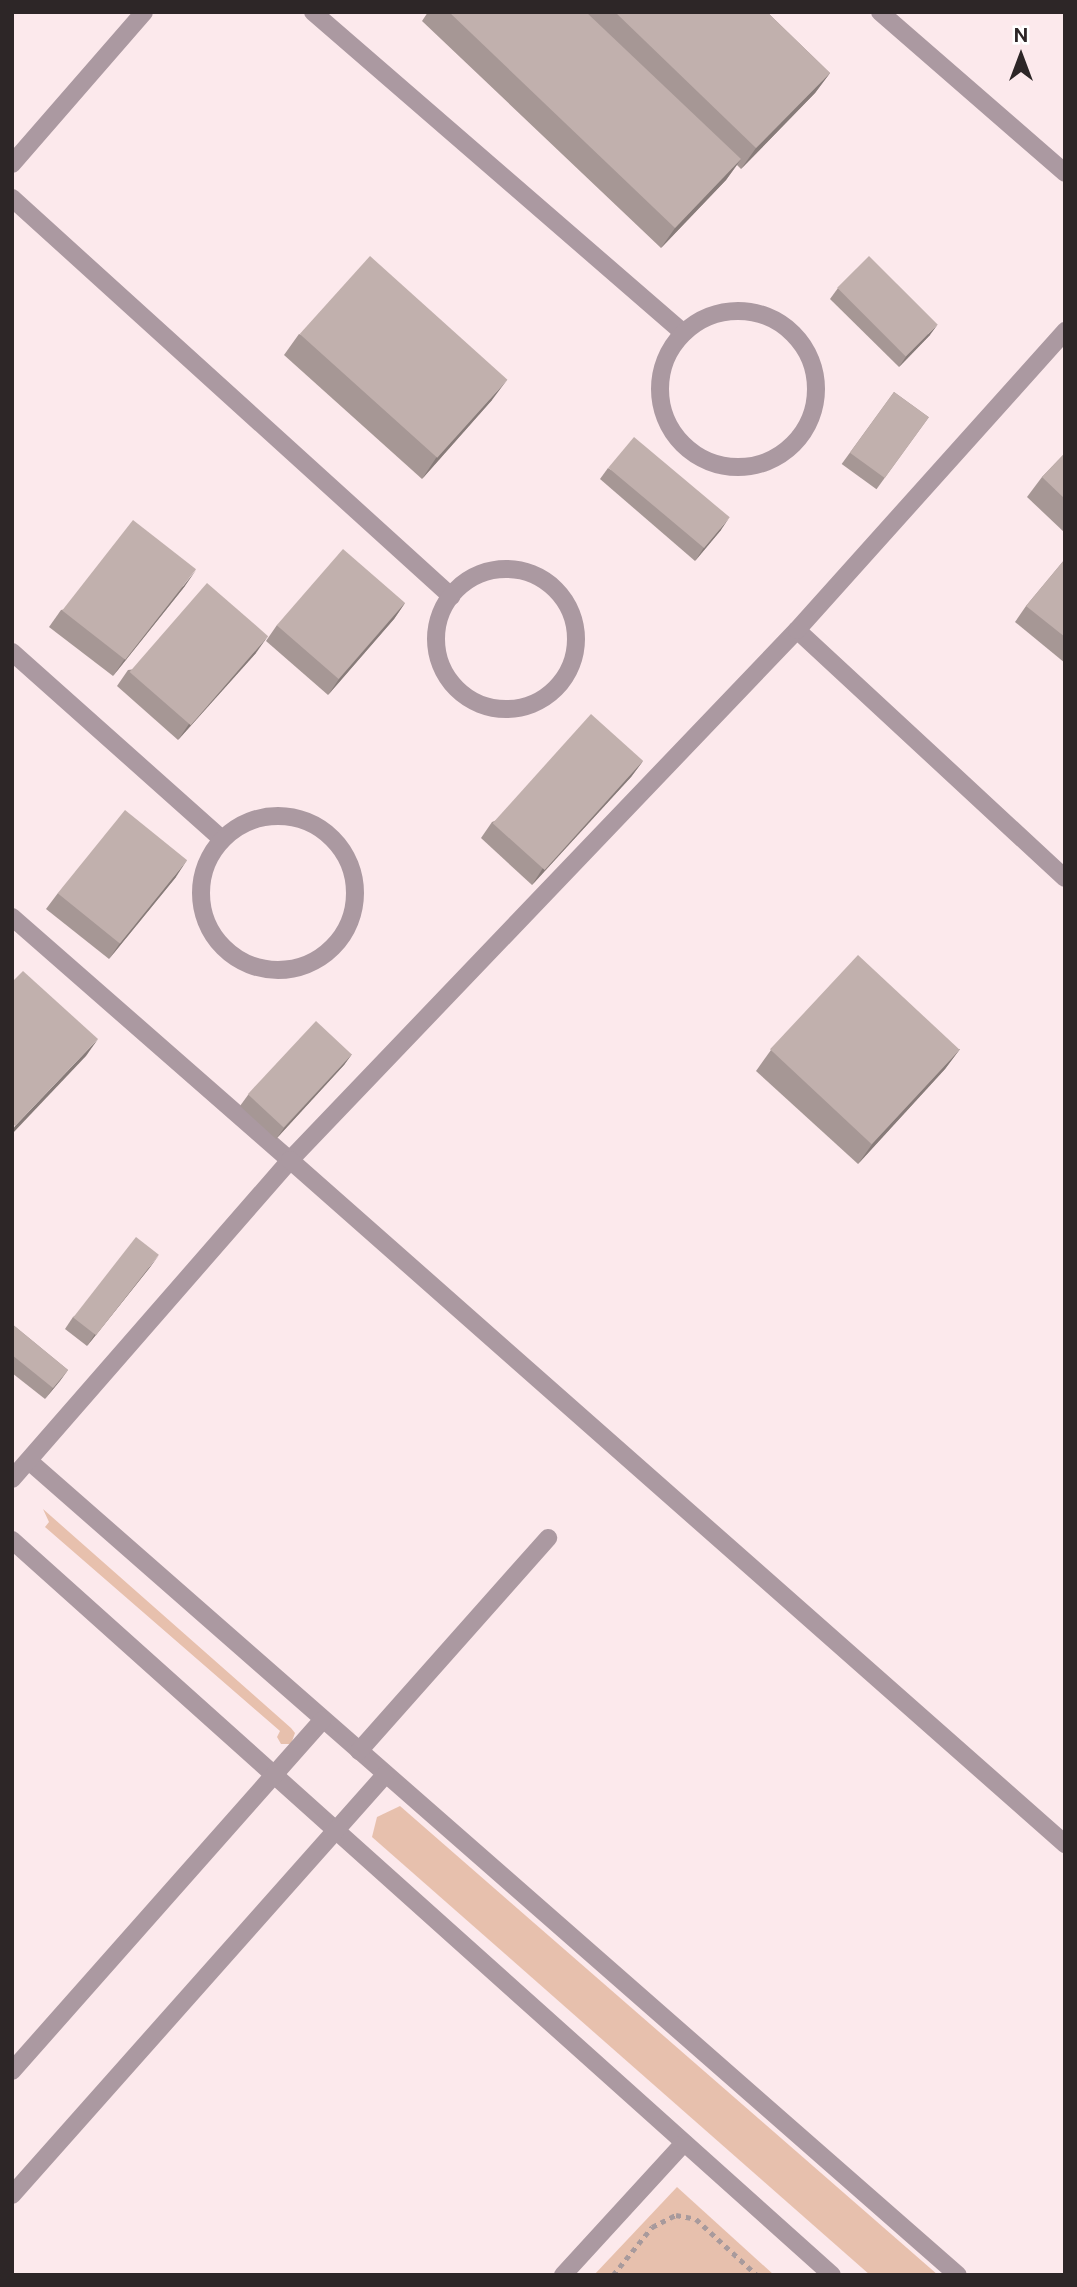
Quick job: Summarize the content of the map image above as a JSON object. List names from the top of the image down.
{
  "north": "top"
}
